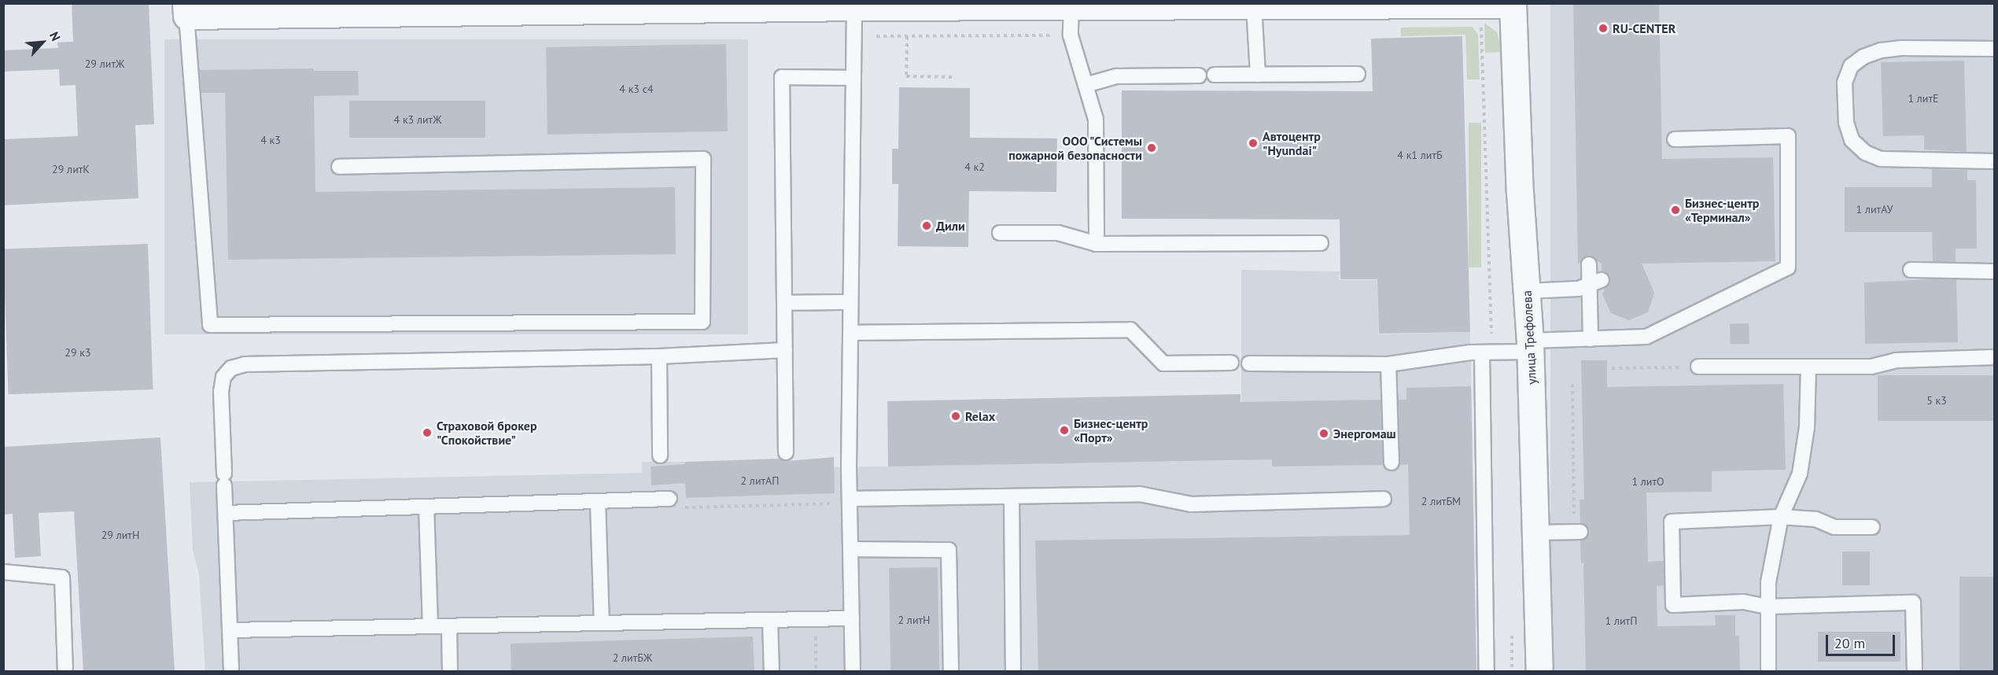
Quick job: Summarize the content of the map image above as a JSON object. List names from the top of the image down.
{
  "streets": {
    "street": ["улица Трефолева"]
  },
  "places": [
    "RU-CENTER",
    "Автоцентр \"Hyundai\"",
    "ООО \"Системы пожарной безопасности",
    "Бизнес-центр «Терминал»",
    "Дили",
    "Relax",
    "Бизнес-центр «Порт»",
    "Страховой брокер \"Спокойствие\"",
    "Энергомаш"
  ],
  "house_numbers": [
    "29 литЖ",
    "4 к3 с4",
    "1 литЕ",
    "4 к3 литЖ",
    "4 к3",
    "4 к1 литБ",
    "4 к2",
    "29 литК",
    "1 литАУ",
    "29 к3",
    "5 к3",
    "2 литАП",
    "1 литО",
    "2 литБМ",
    "29 литН",
    "2 литН",
    "1 литП",
    "2 литБЖ"
  ],
  "scale_bar": "20 m",
  "north": "top right"
}
